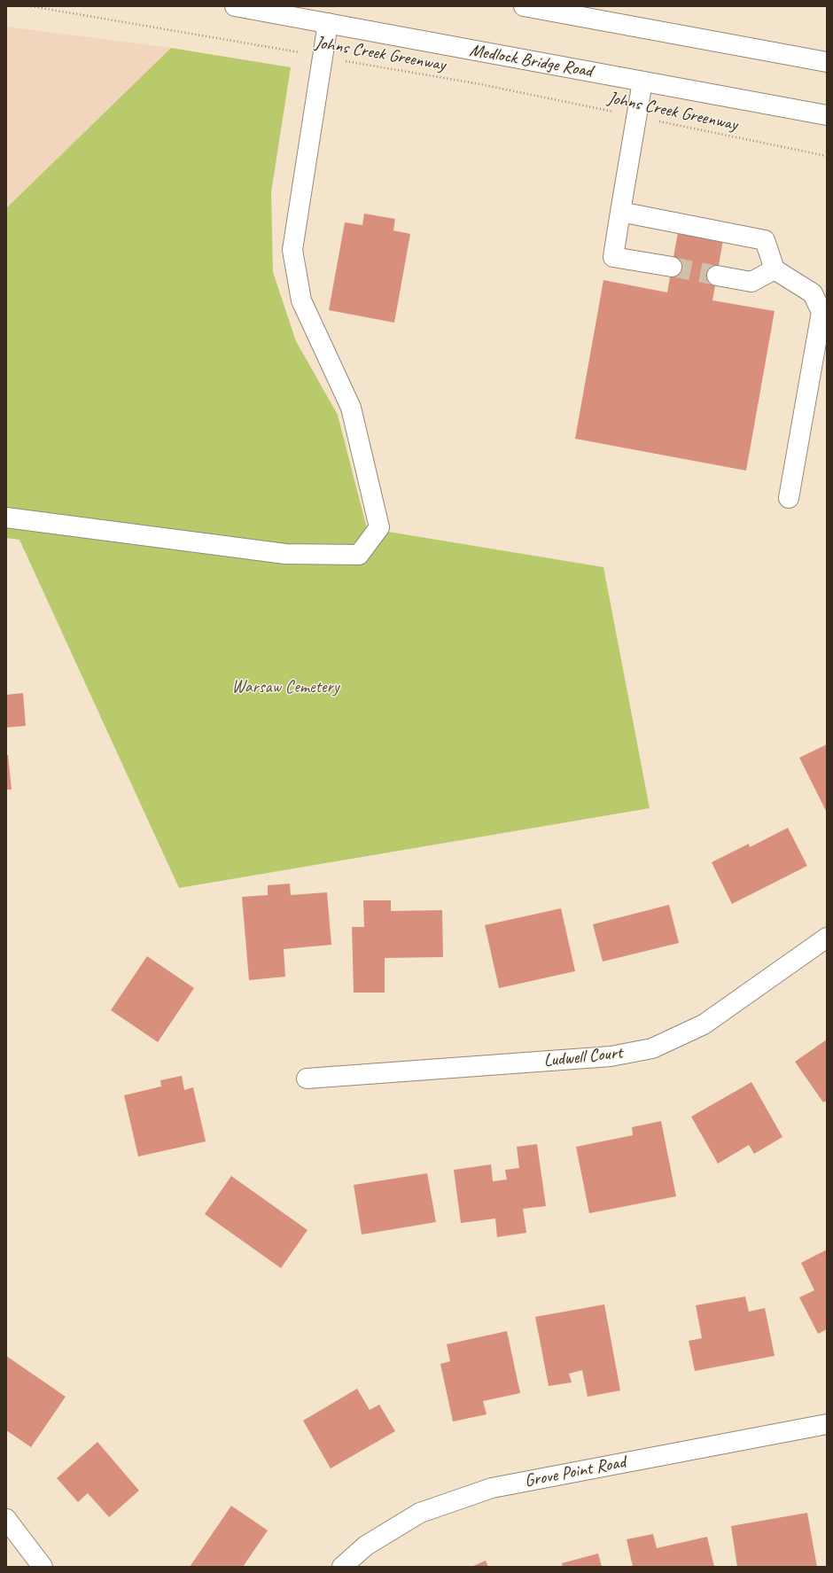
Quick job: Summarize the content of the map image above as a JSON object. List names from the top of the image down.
{
  "streets": {
    "main road": ["Medlock Bridge Road", "Ludwell Court", "Grove Point Road"],
    "path": ["Johns Creek Greenway"]
  },
  "parks": ["Warsaw Cemetery"]
}
